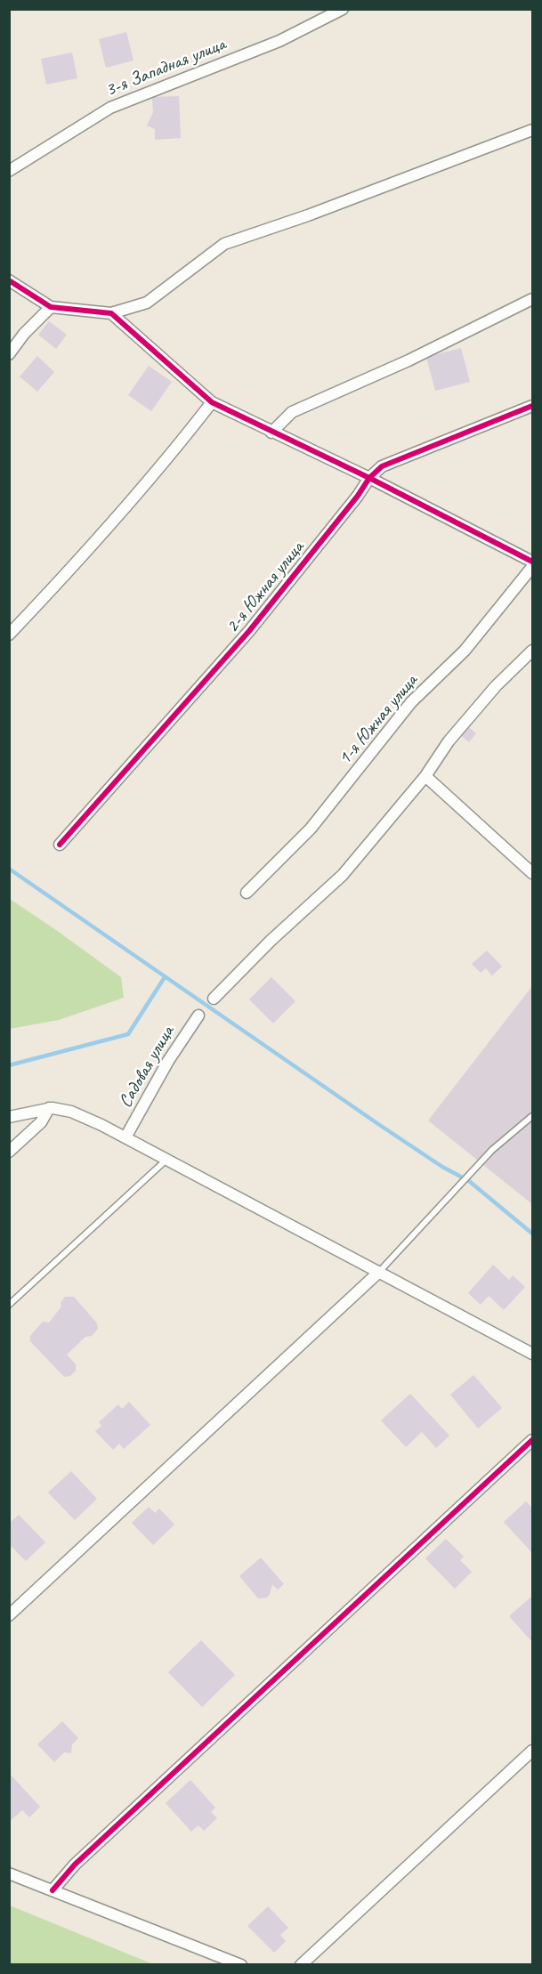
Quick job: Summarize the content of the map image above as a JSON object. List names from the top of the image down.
{
  "streets": {
    "street": [
      "3-я Западная улица",
      "2-я Южная улица",
      "1-я Южная улица",
      "Садовая улица"
    ]
  }
}
